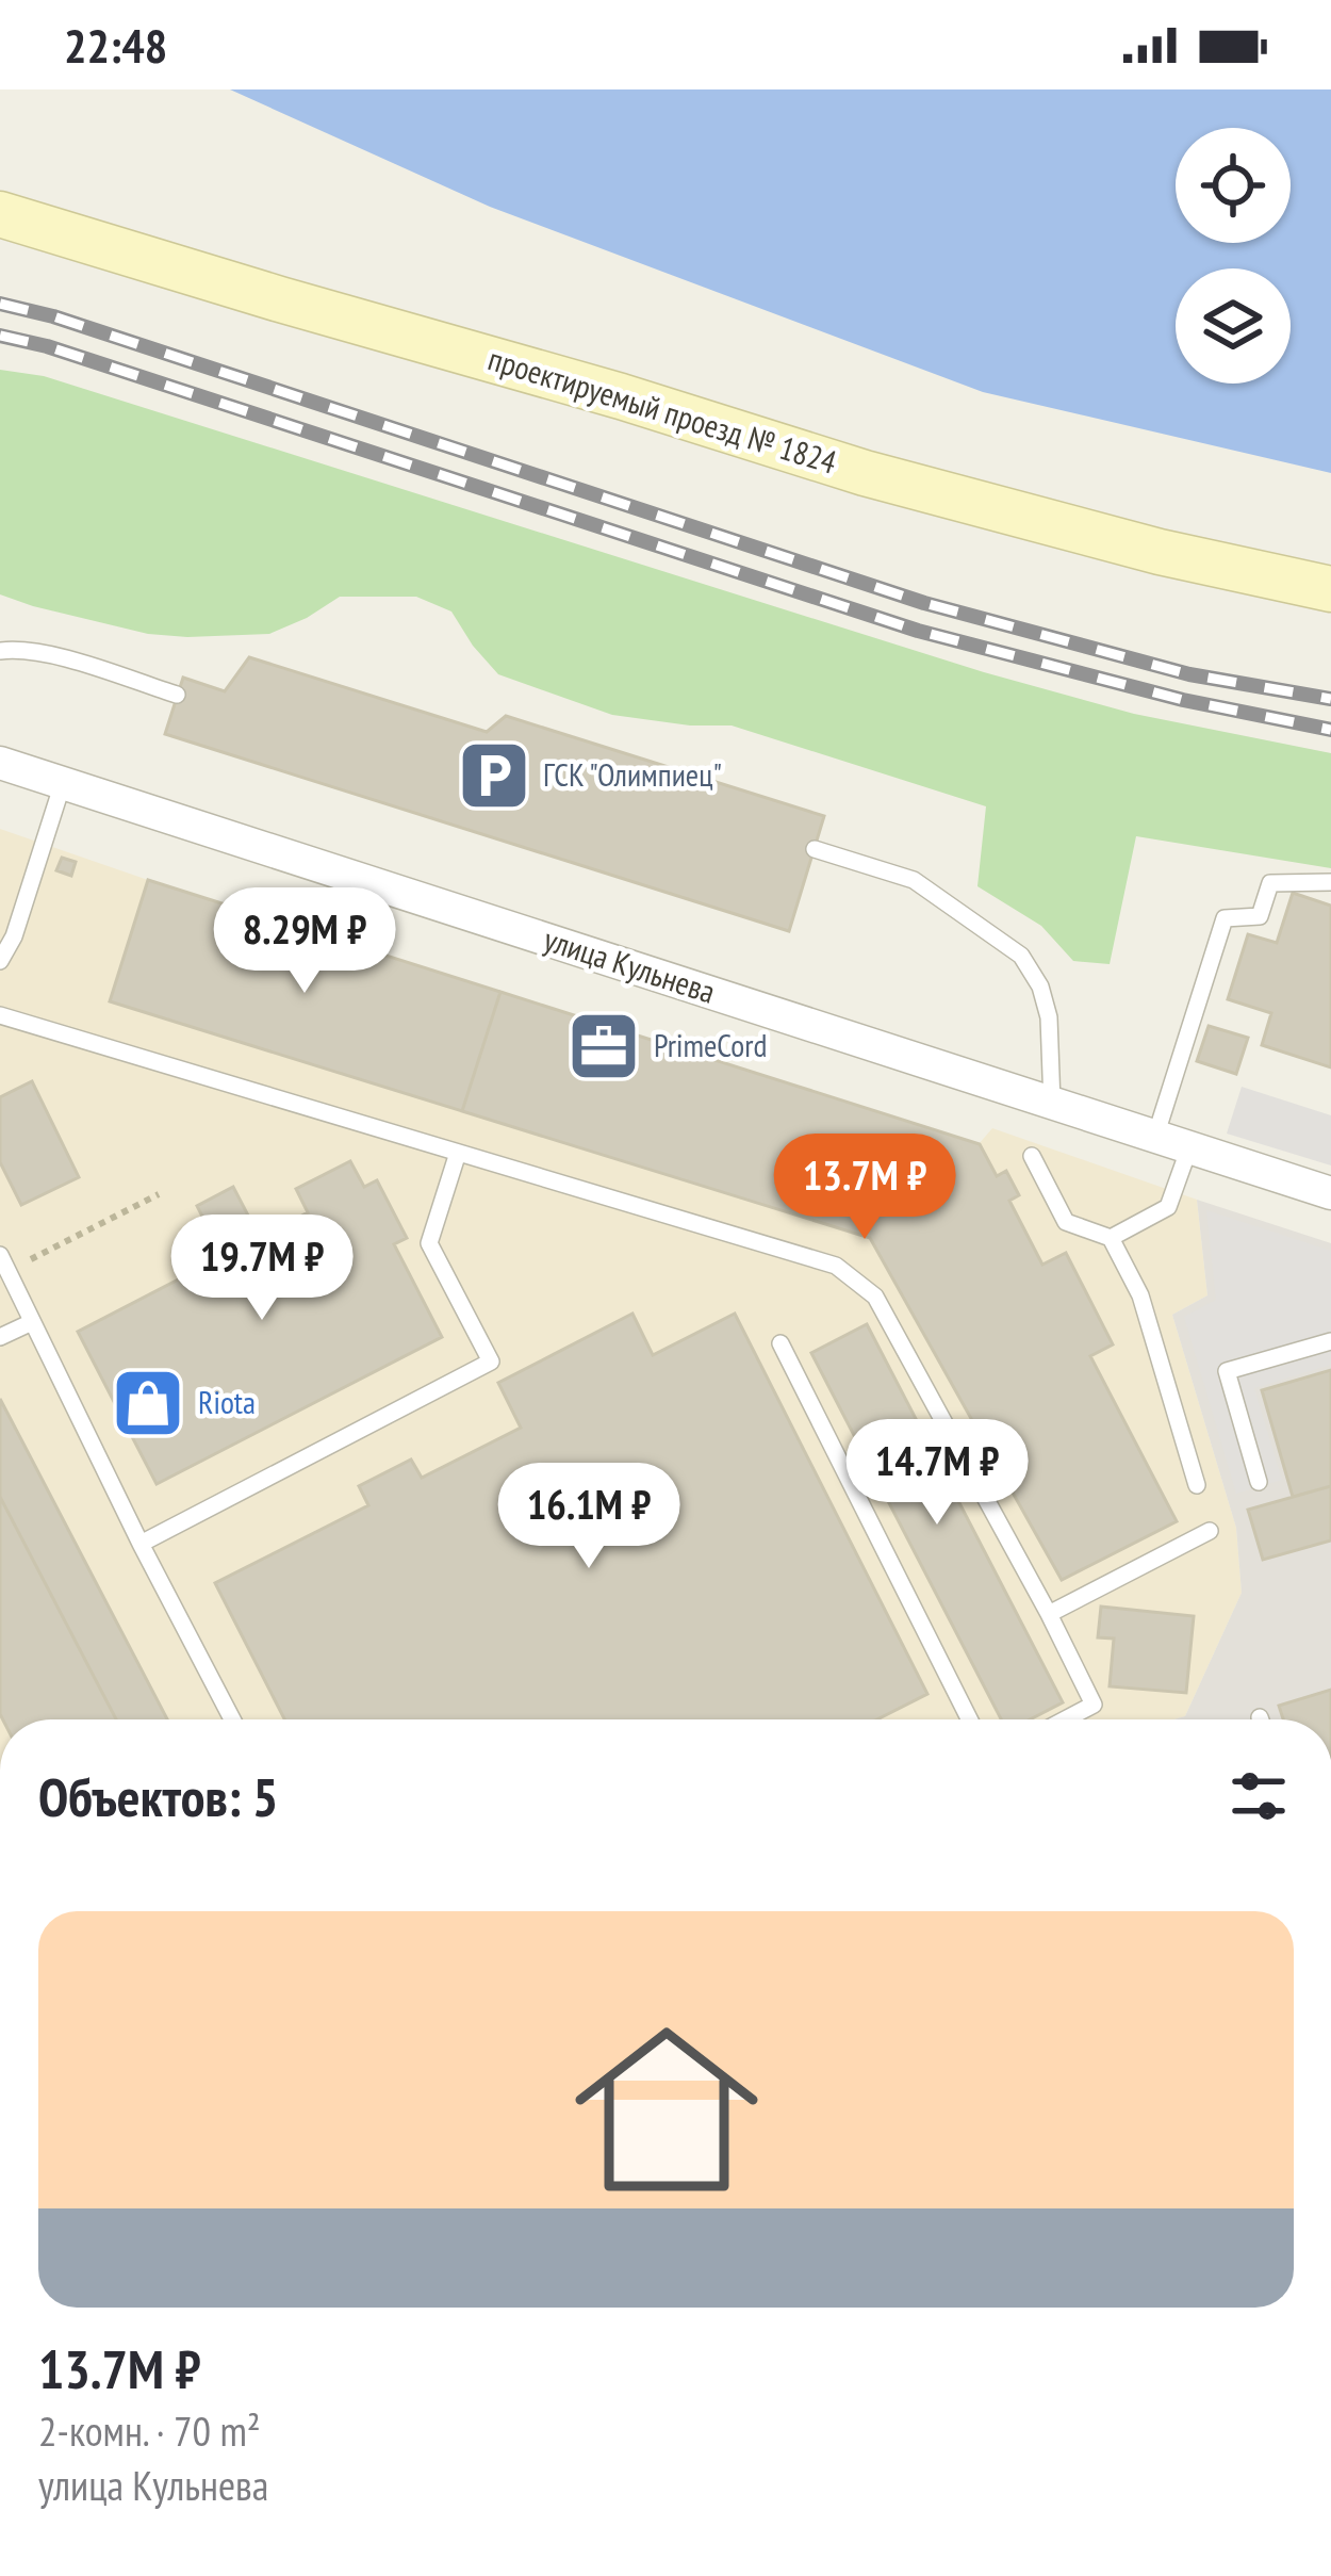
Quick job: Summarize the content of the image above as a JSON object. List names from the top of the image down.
{
  "streets": {
    "street": ["проектируемый проезд № 1824", "улица Кульнева"]
  },
  "places": {
    "parking": ["ГСК \"Олимпиец\""],
    "office": ["PrimeCord"],
    "shop": ["Riota"]
  },
  "page": {
    "status": "22:48",
    "price": [
      "8.29M ₽",
      "13.7M ₽",
      "19.7M ₽",
      "14.7M ₽",
      "16.1M ₽"
    ],
    "heading": "Объектов: 5",
    "list": [
      {
        "name": "13.7M ₽",
        "note": "2-комн. · 70 m² · улица Кульнева"
      }
    ]
  }
}
